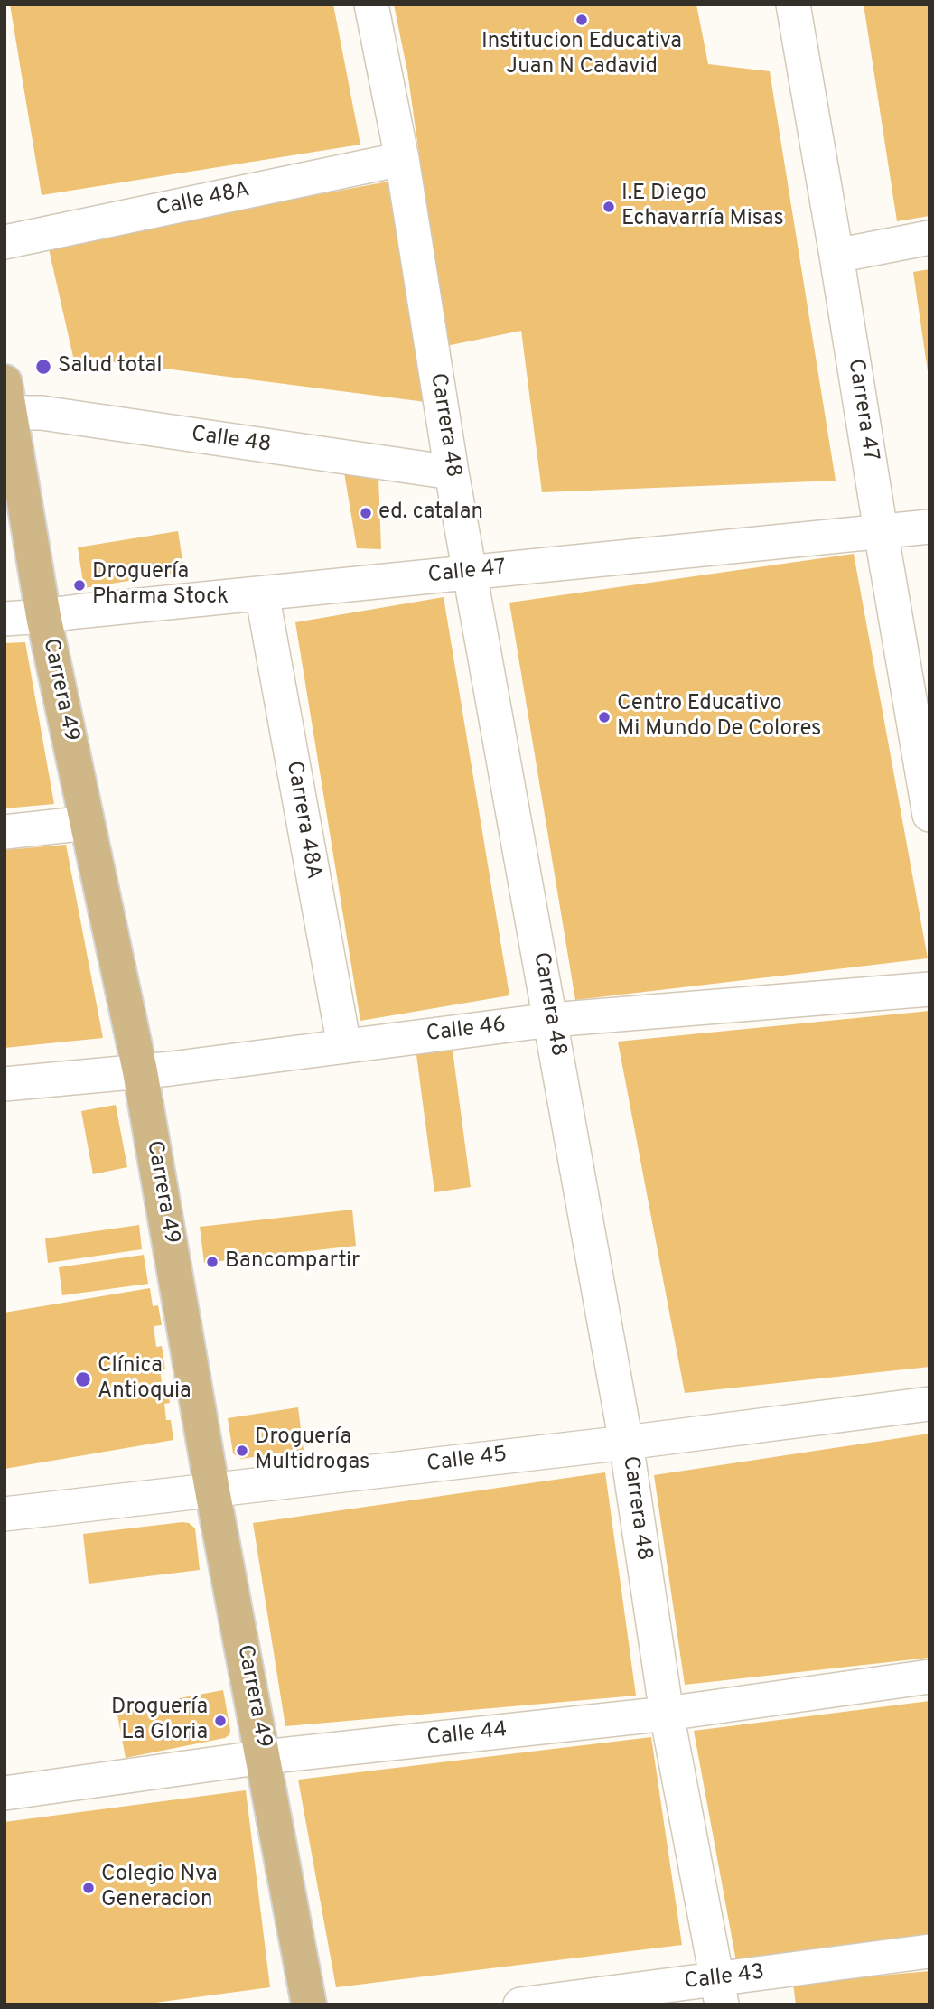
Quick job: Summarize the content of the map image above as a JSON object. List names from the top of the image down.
{
  "streets": {
    "main road": ["Carrera 49"],
    "street": [
      "Calle 48A",
      "Carrera 47",
      "Carrera 48",
      "Calle 48",
      "Calle 47",
      "Carrera 48A",
      "Calle 46",
      "Calle 45",
      "Calle 44",
      "Calle 43"
    ]
  },
  "crossings": [
    ["Calle 48A", "Carrera 48"],
    ["Carrera 47", "Calle 47"],
    ["Carrera 48", "Calle 48"],
    ["Carrera 48", "Calle 47"],
    ["Carrera 48", "Calle 46"],
    ["Carrera 48", "Calle 45"],
    ["Carrera 48", "Calle 44"],
    ["Carrera 48", "Calle 43"],
    ["Calle 48", "Carrera 49"],
    ["Calle 47", "Carrera 49"],
    ["Calle 47", "Carrera 48A"],
    ["Carrera 49", "Calle 46"],
    ["Carrera 49", "Calle 45"],
    ["Carrera 49", "Calle 44"],
    ["Carrera 48A", "Calle 46"]
  ],
  "places": [
    "Institucion Educativa Juan N Cadavid",
    "I.E Diego Echavarría Misas",
    "Salud total",
    "ed. catalan",
    "Droguería Pharma Stock",
    "Centro Educativo Mi Mundo De Colores",
    "Bancompartir",
    "Clínica Antioquia",
    "Droguería Multidrogas",
    "Droguería La Gloria",
    "Colegio Nva Generacion"
  ]
}
